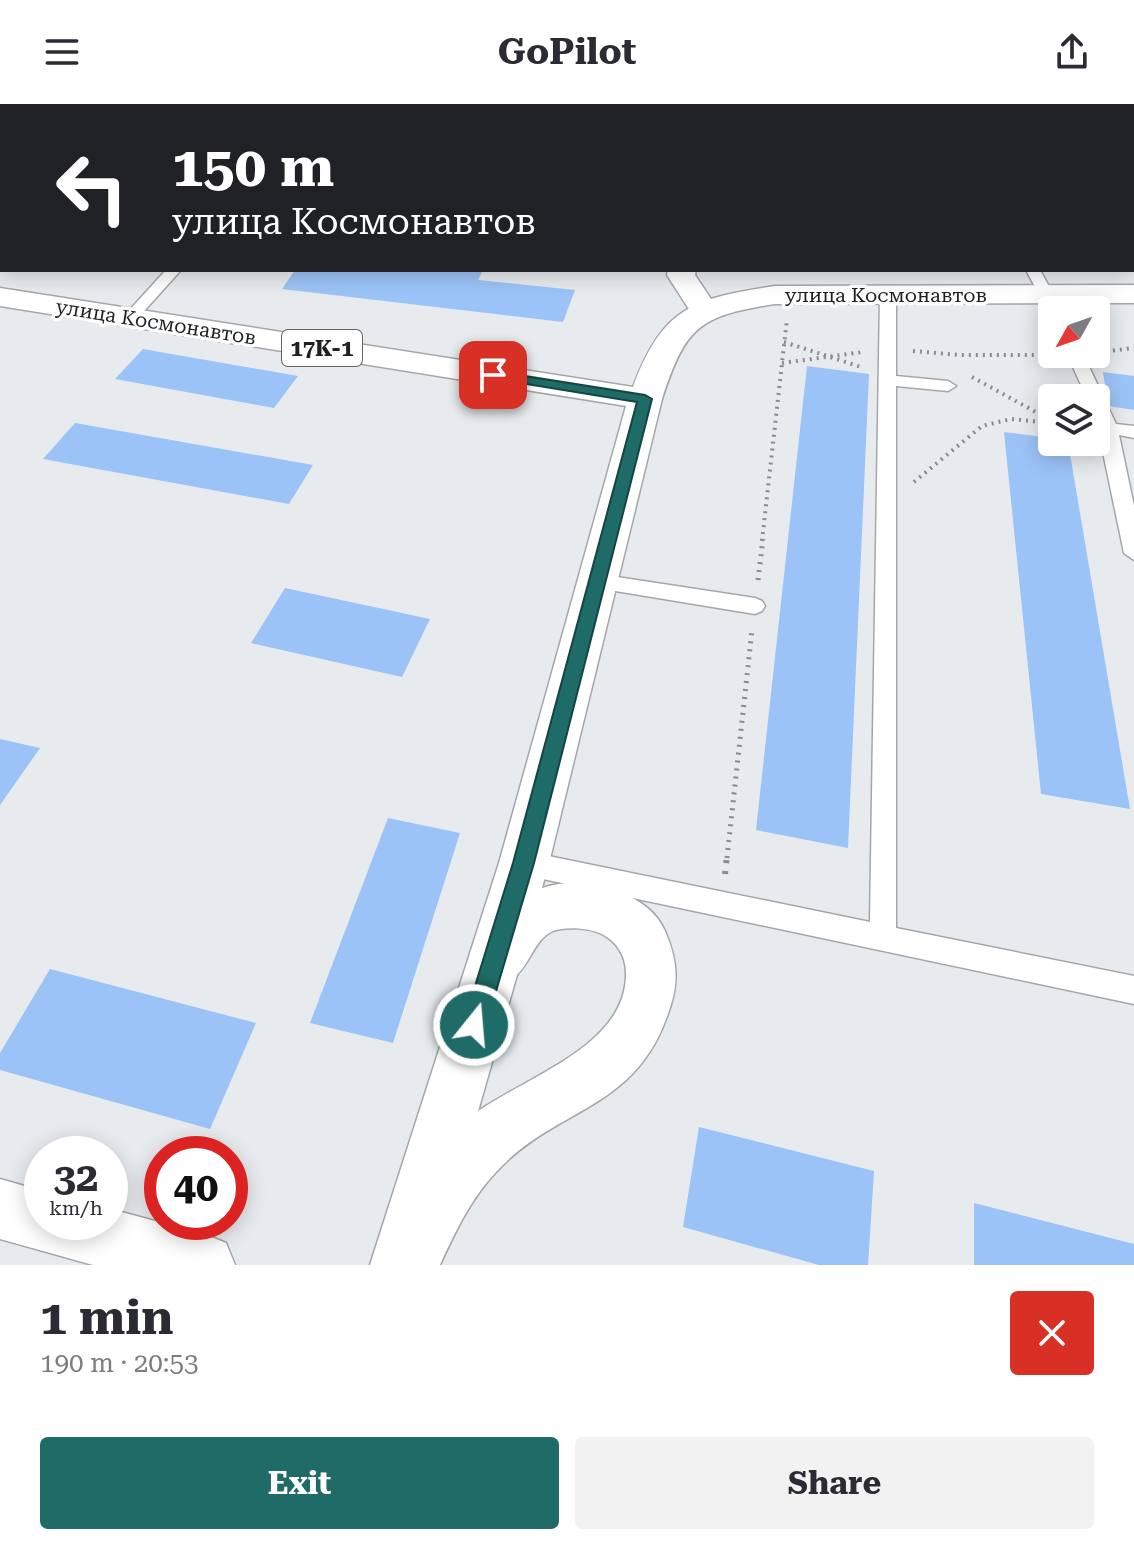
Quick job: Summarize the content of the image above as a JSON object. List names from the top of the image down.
{
  "streets": {
    "main road": ["улица Космонавтов", "17К-1"]
  },
  "north": "bottom left",
  "page": {
    "header": "GoPilot",
    "turn": ["150 m", "улица Космонавтов"],
    "speed": "32 km/h",
    "limit": "40",
    "heading": ["1 min", "190 m · 20:53"],
    "buttons": ["Exit", "Share"]
  }
}
